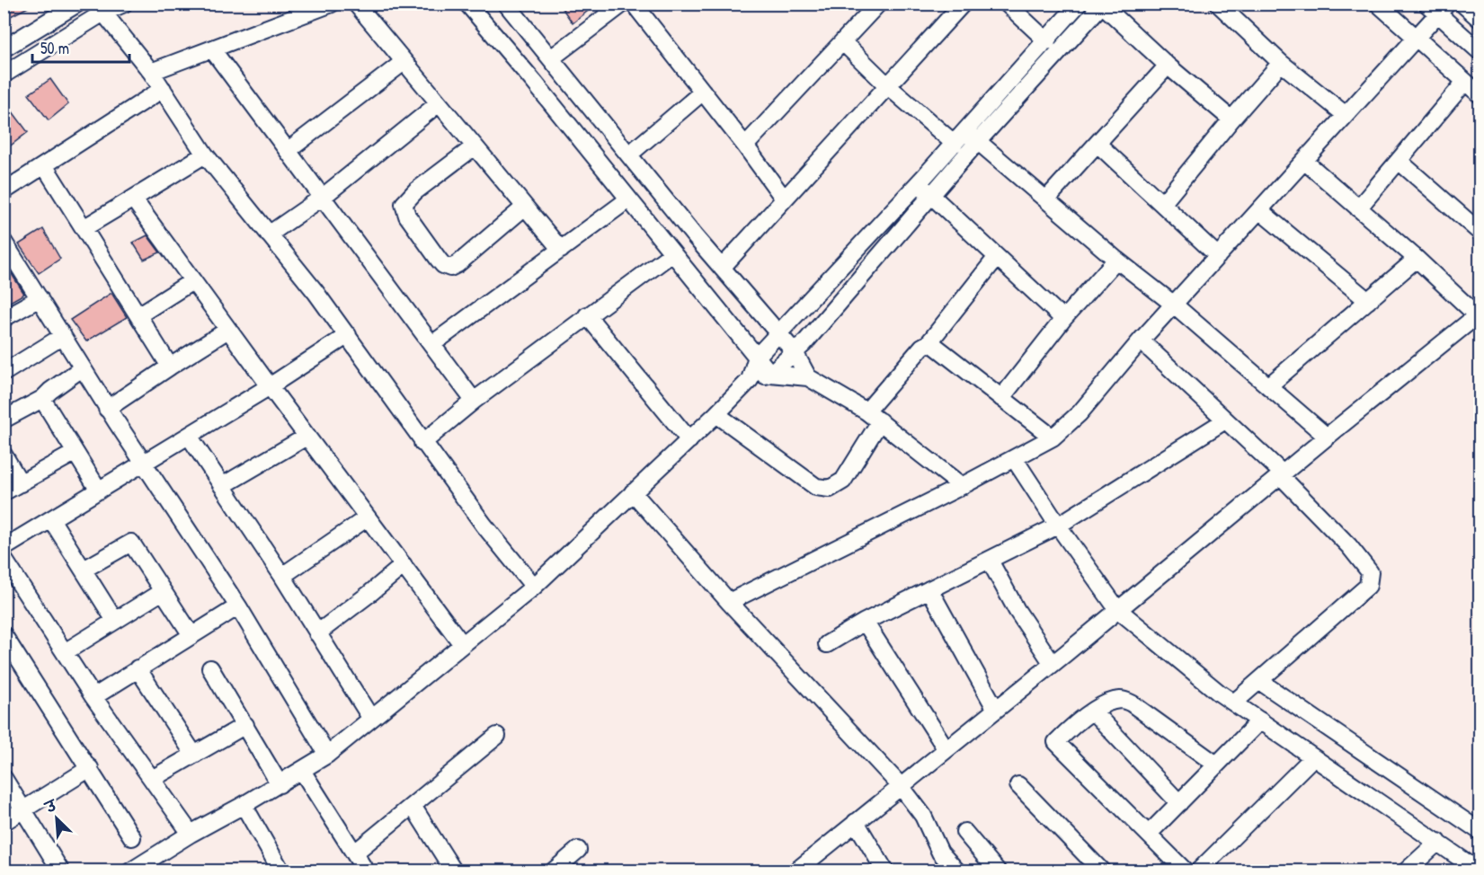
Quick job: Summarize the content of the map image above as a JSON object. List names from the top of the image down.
{
  "scale_bar": "50 m",
  "north": "top left"
}
